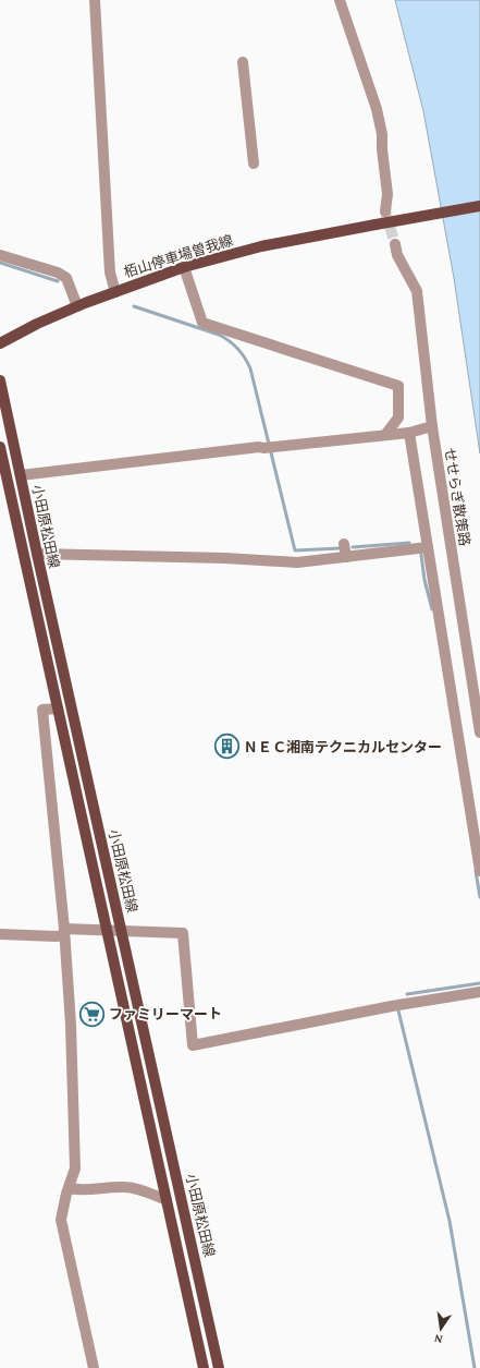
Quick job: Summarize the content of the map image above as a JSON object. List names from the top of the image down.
{
  "streets": {
    "main road": ["栢山停車場曽我線", "小田原松田線"],
    "street": ["せせらぎ散策路"]
  },
  "places": {
    "building": ["ＮＥＣ湘南テクニカルセンター"],
    "supermarket": ["ファミリーマート"]
  },
  "north": "bottom"
}
